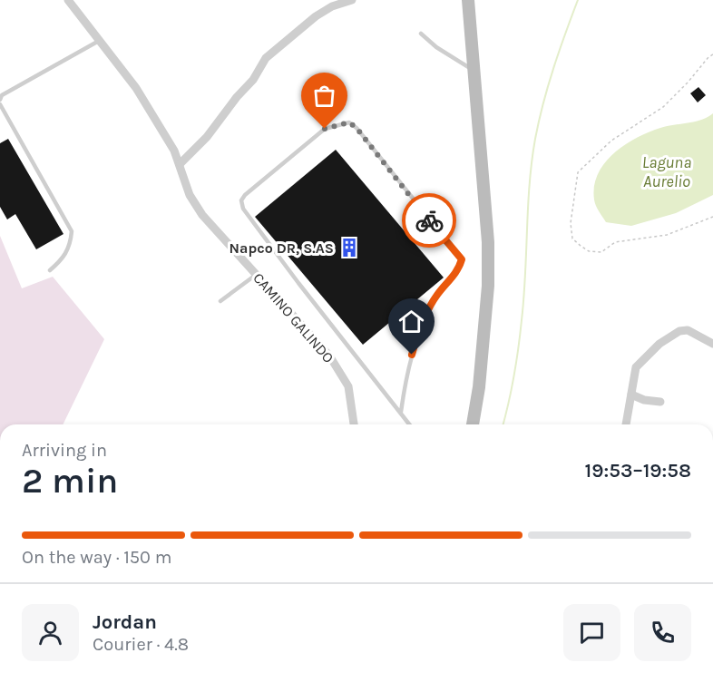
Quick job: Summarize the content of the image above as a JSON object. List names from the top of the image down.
{
  "streets": {
    "street": ["CAMINO GALINDO"]
  },
  "water": ["Laguna Aurelio"],
  "places": {
    "building": ["Napco DR, S.AS"]
  },
  "page": {
    "heading": ["2 min", "Arriving in", "19:53–19:58"],
    "panel": ["Jordan", "Courier · 4.8"],
    "bar": "On the way · 150 m"
  }
}
